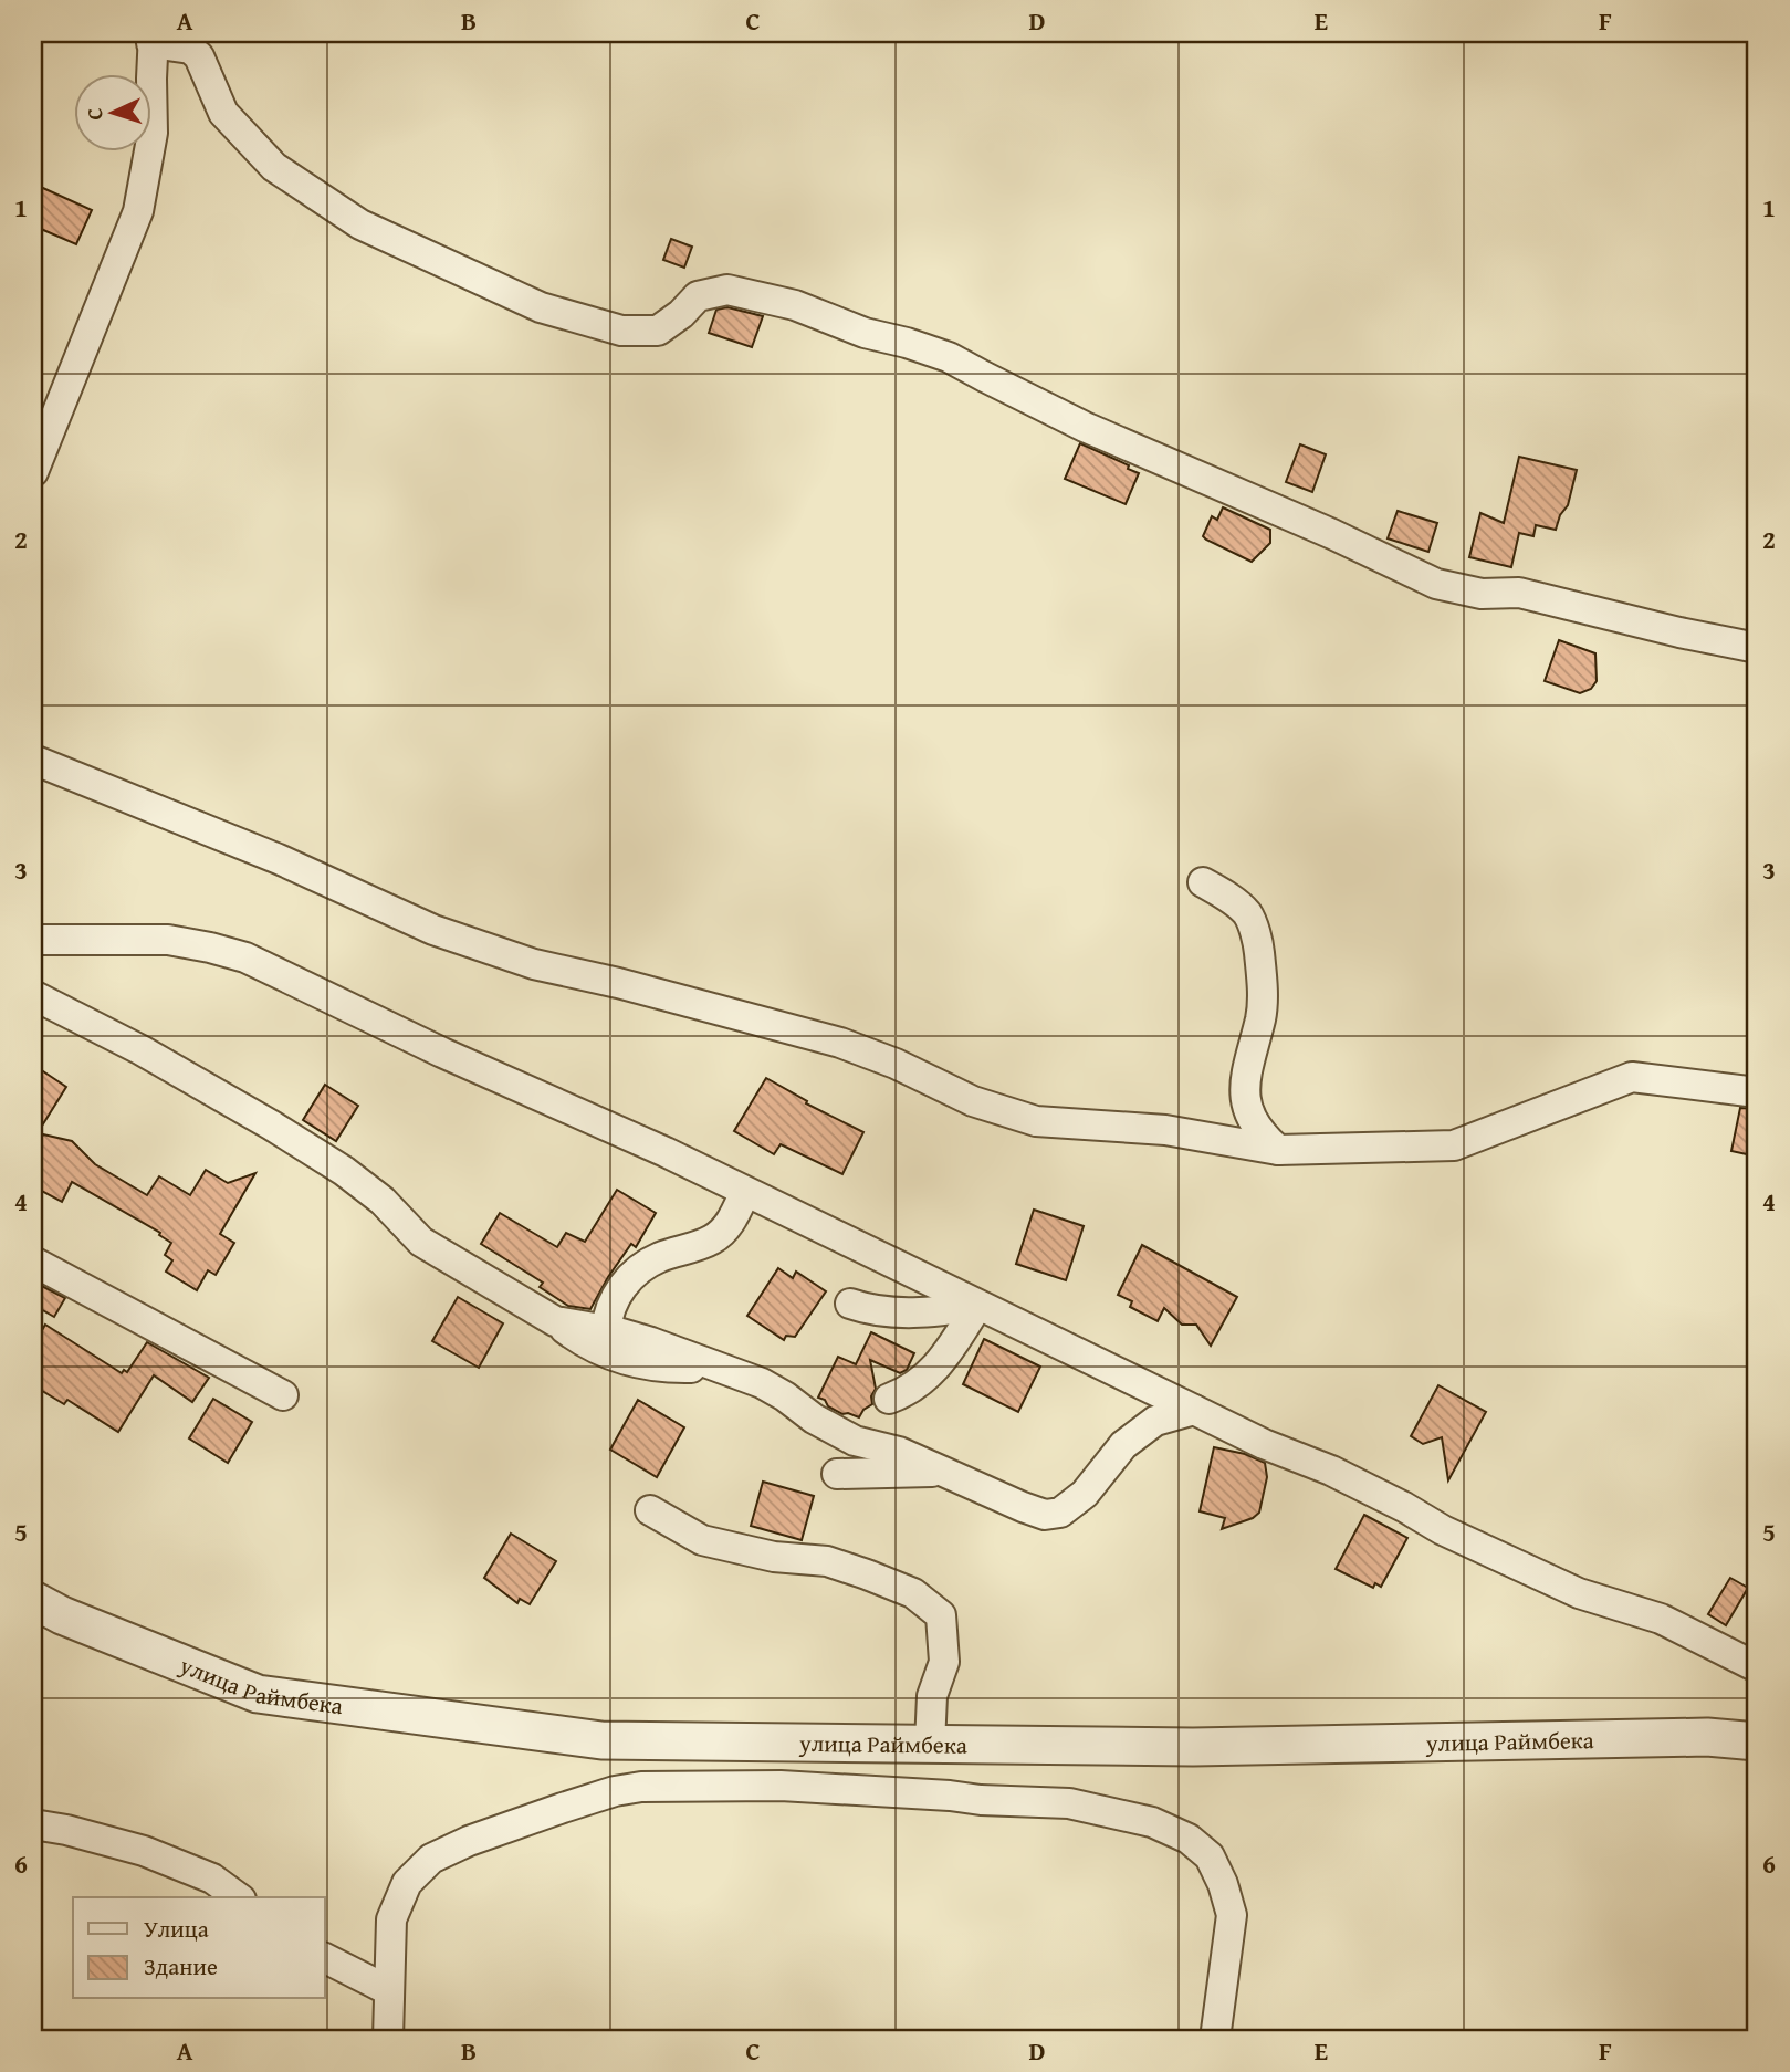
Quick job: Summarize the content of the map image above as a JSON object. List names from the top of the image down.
{
  "streets": {
    "street": ["улица Раймбека"]
  },
  "legend": ["Улица", "Здание"],
  "north": "left",
  "grid": {
    "columns": [
      "A",
      "B",
      "C",
      "D",
      "E",
      "F"
    ],
    "rows": [
      "1",
      "2",
      "3",
      "4",
      "5",
      "6"
    ]
  }
}
